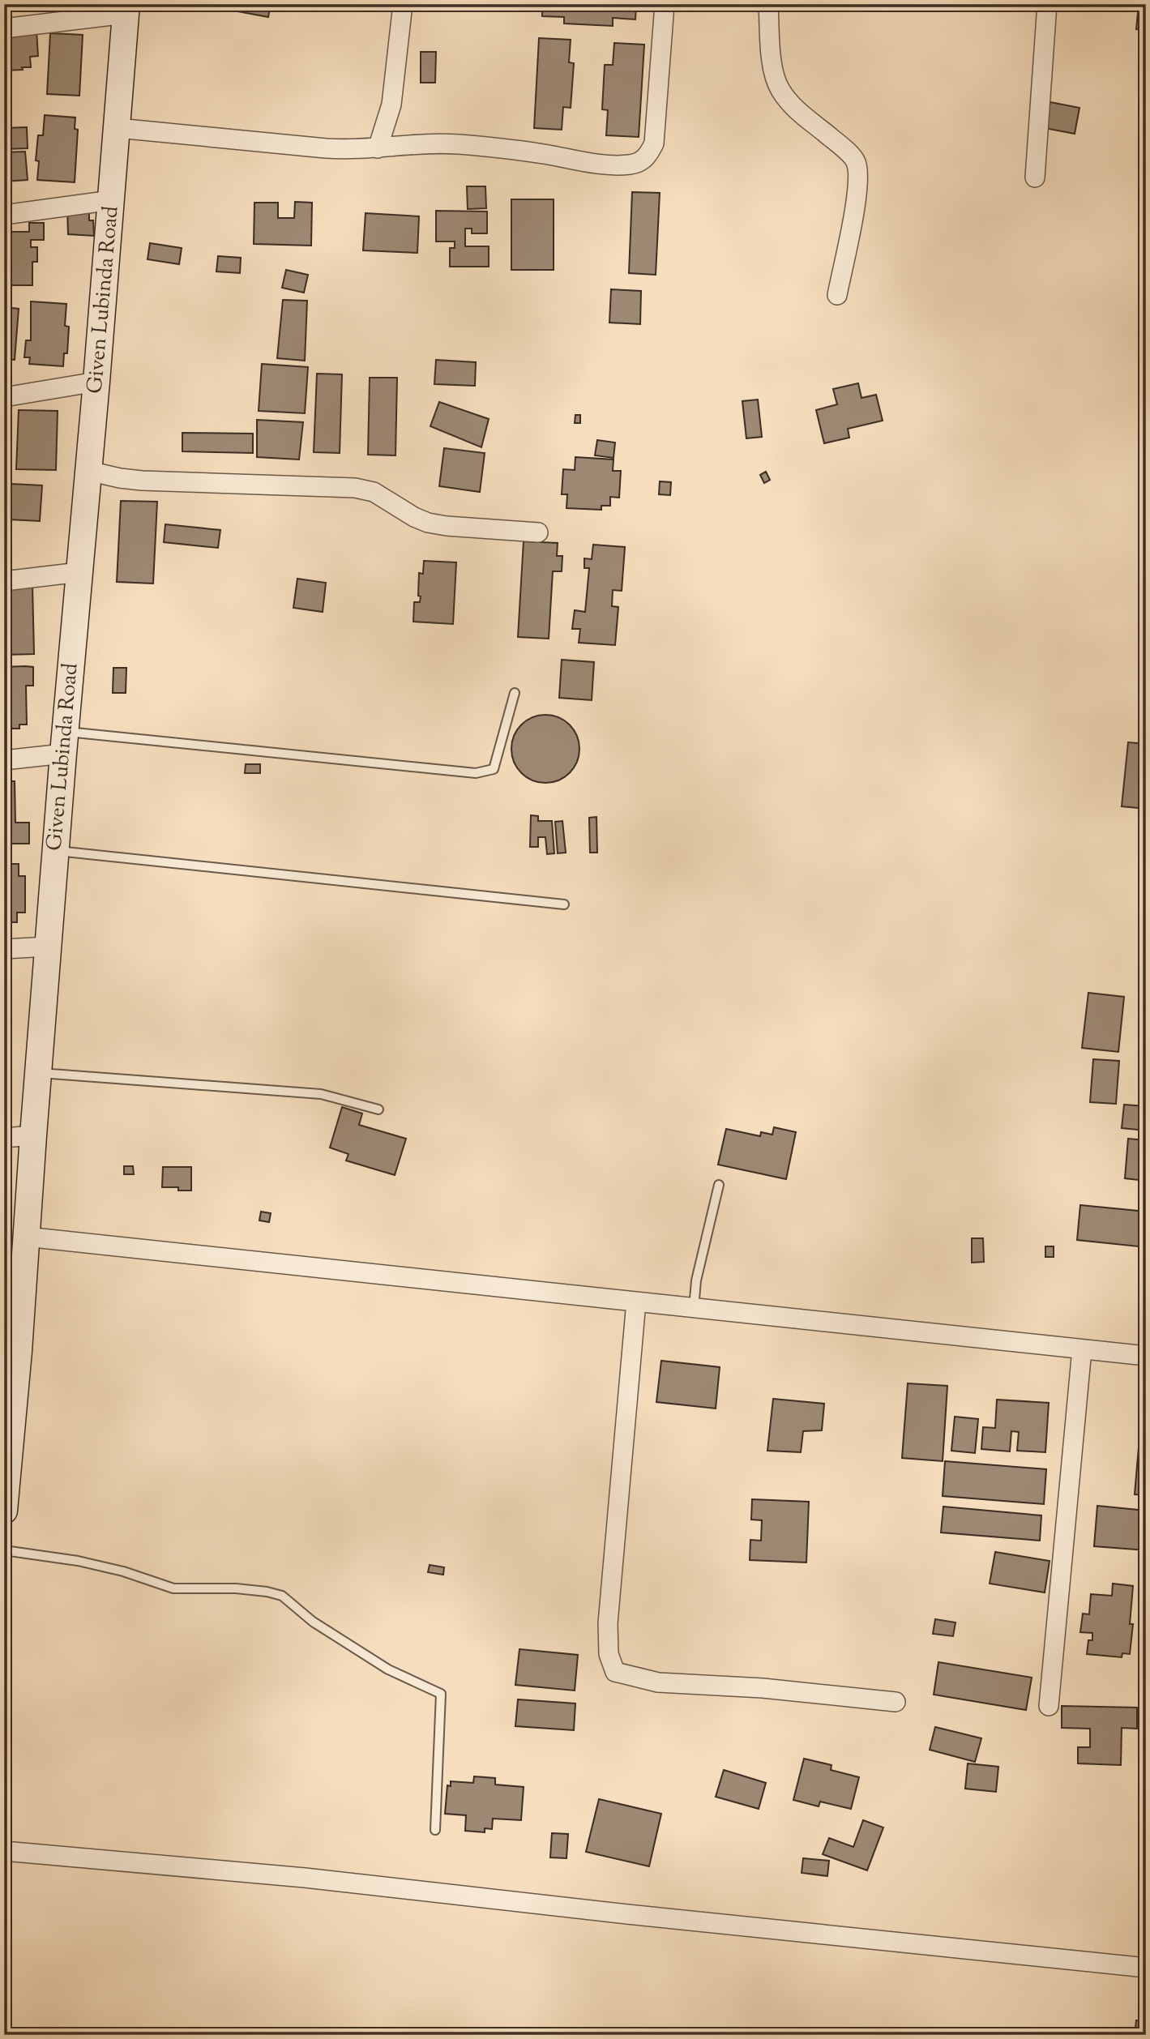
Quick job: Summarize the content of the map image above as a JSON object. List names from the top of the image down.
{
  "streets": {
    "street": ["Given Lubinda Road"]
  }
}
